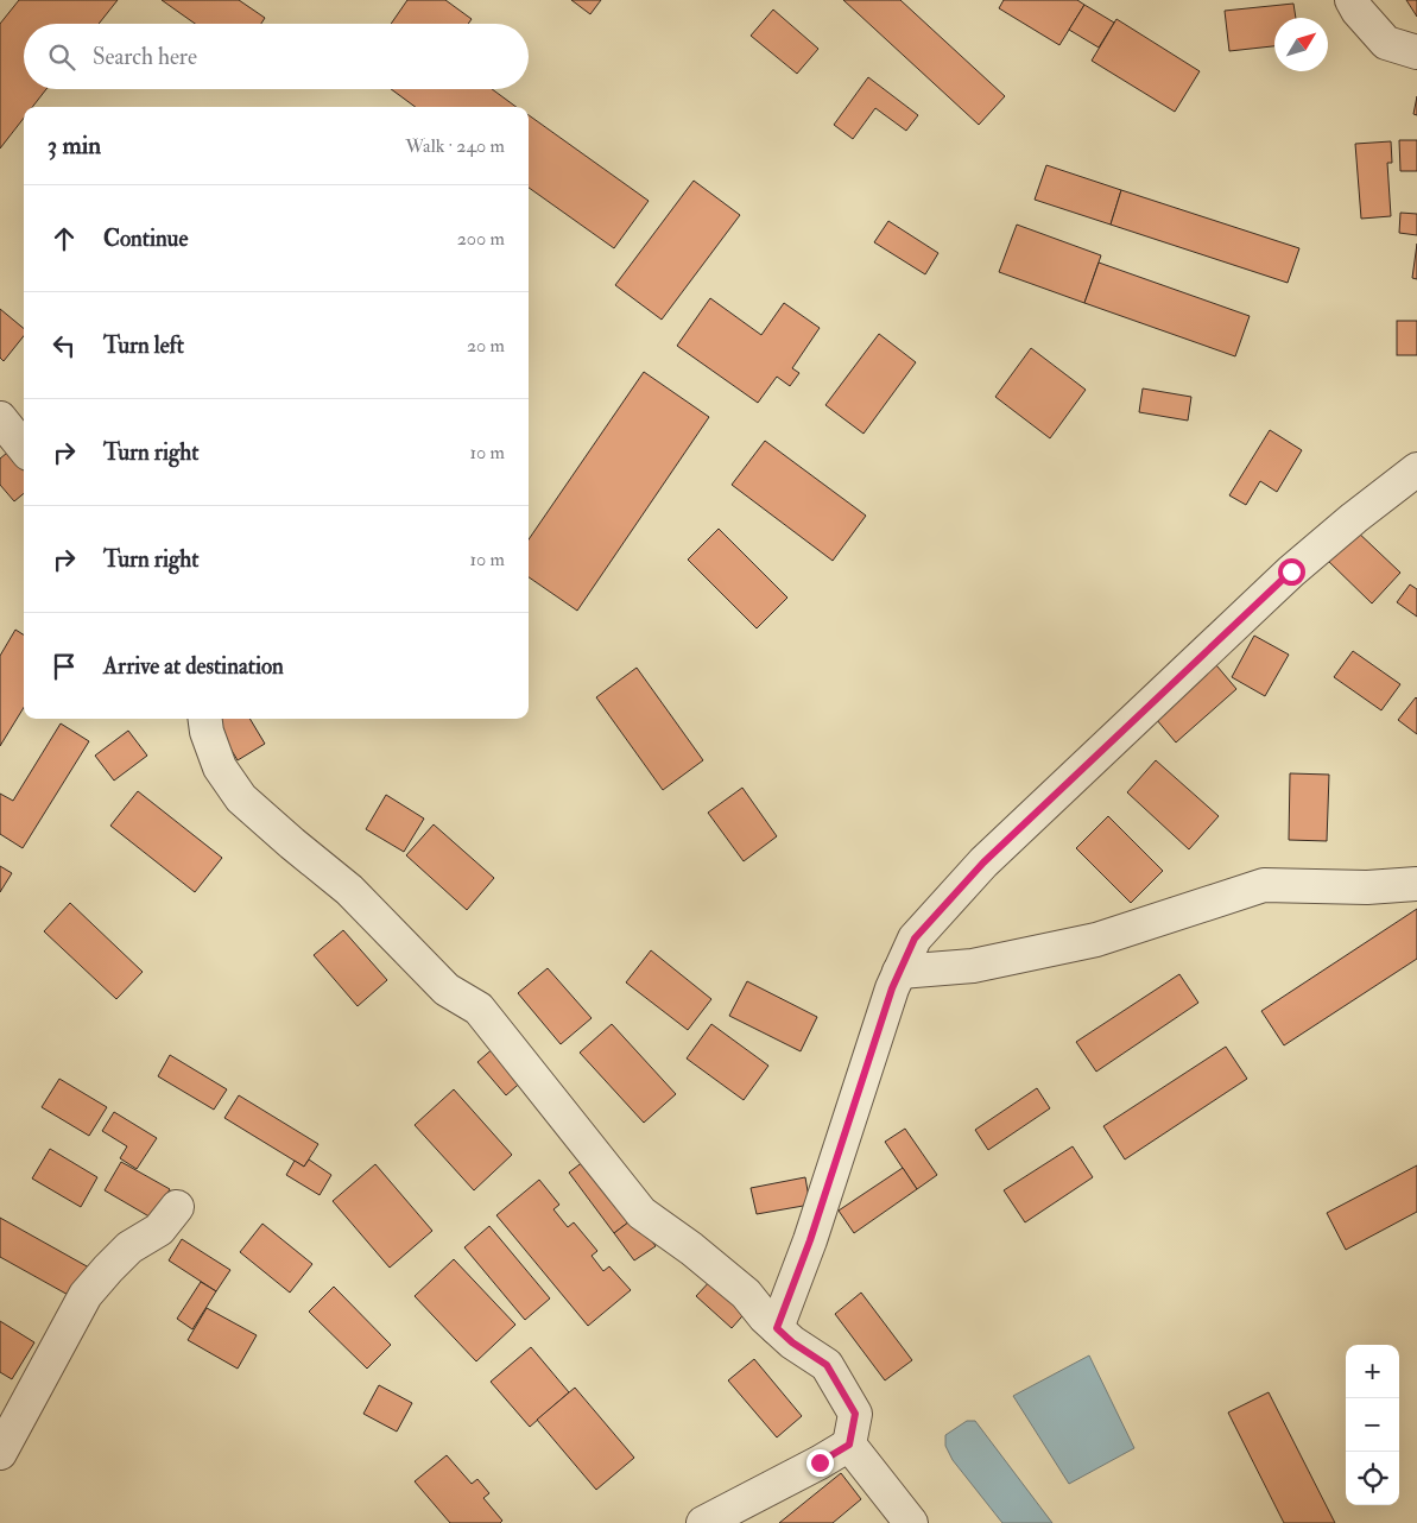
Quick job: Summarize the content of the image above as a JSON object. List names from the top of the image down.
{
  "north": "top right",
  "page": {
    "search": "Search here",
    "heading": ["3 min", "Walk · 240 m"],
    "list": [
      ["Continue", "200 m"],
      ["Turn left", "20 m"],
      ["Turn right", "10 m"],
      ["Turn right", "10 m"],
      "Arrive at destination"
    ],
    "map_buttons": ["+", "−"]
  }
}
